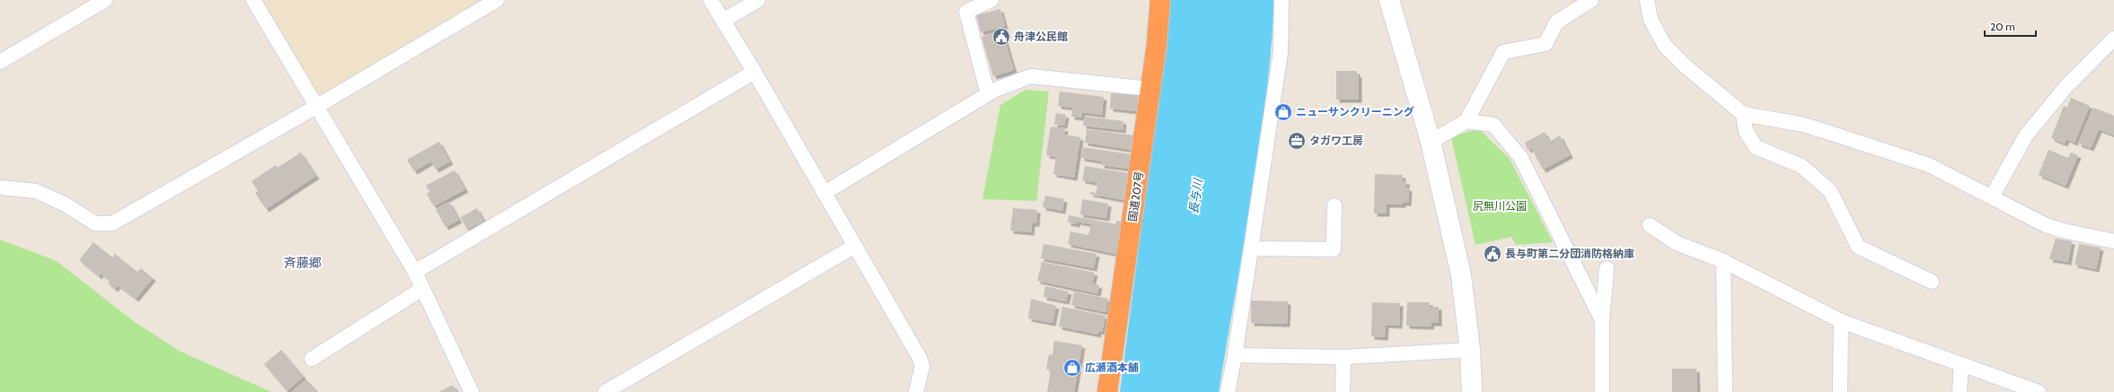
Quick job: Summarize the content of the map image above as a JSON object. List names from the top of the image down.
{
  "streets": {
    "highway": ["国道207号"]
  },
  "districts": ["斉藤郷"],
  "water": ["長与川"],
  "parks": ["尻無川公園"],
  "places": {
    "public building": ["舟津公民館", "長与町第二分団消防格納庫"],
    "shop": ["ニューサンクリーニング", "広瀬酒本舗"],
    "office": ["タガワ工房"]
  },
  "scale_bar": "20 m"
}
